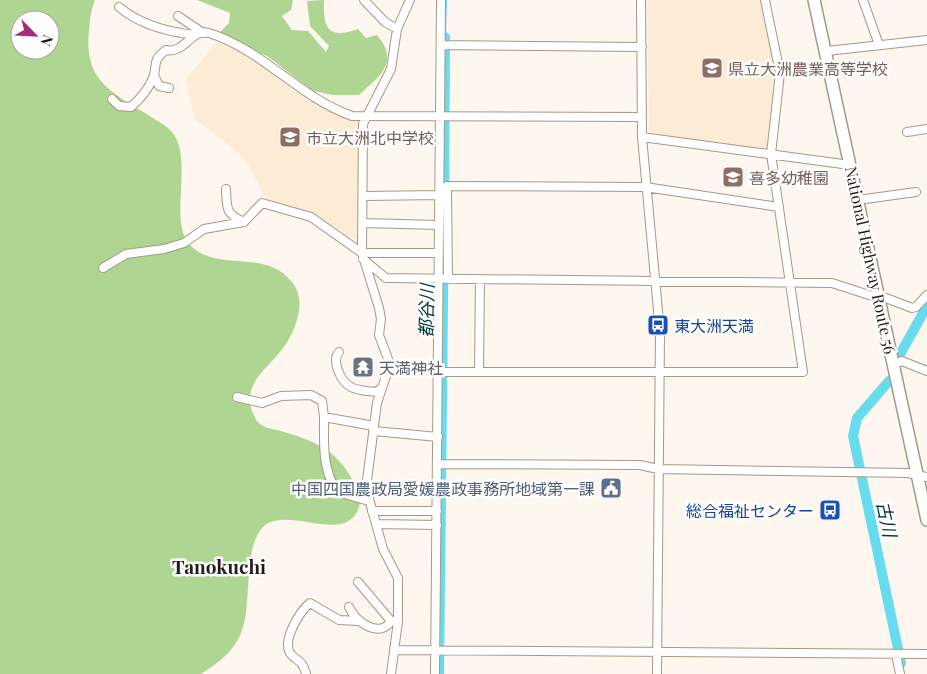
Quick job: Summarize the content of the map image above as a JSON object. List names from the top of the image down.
{
  "streets": {
    "highway": ["National Highway Route 56"]
  },
  "districts": ["Tanokuchi"],
  "water": ["都谷川", "古川"],
  "places": {
    "school or university": ["県立大洲農業高等学校", "市立大洲北中学校", "喜多幼稚園"],
    "bus stop": ["東大洲天満", "総合福祉センター"],
    "temple": ["天満神社"],
    "public building": ["中国四国農政局愛媛農政事務所地域第一課"]
  },
  "north": "bottom right"
}
